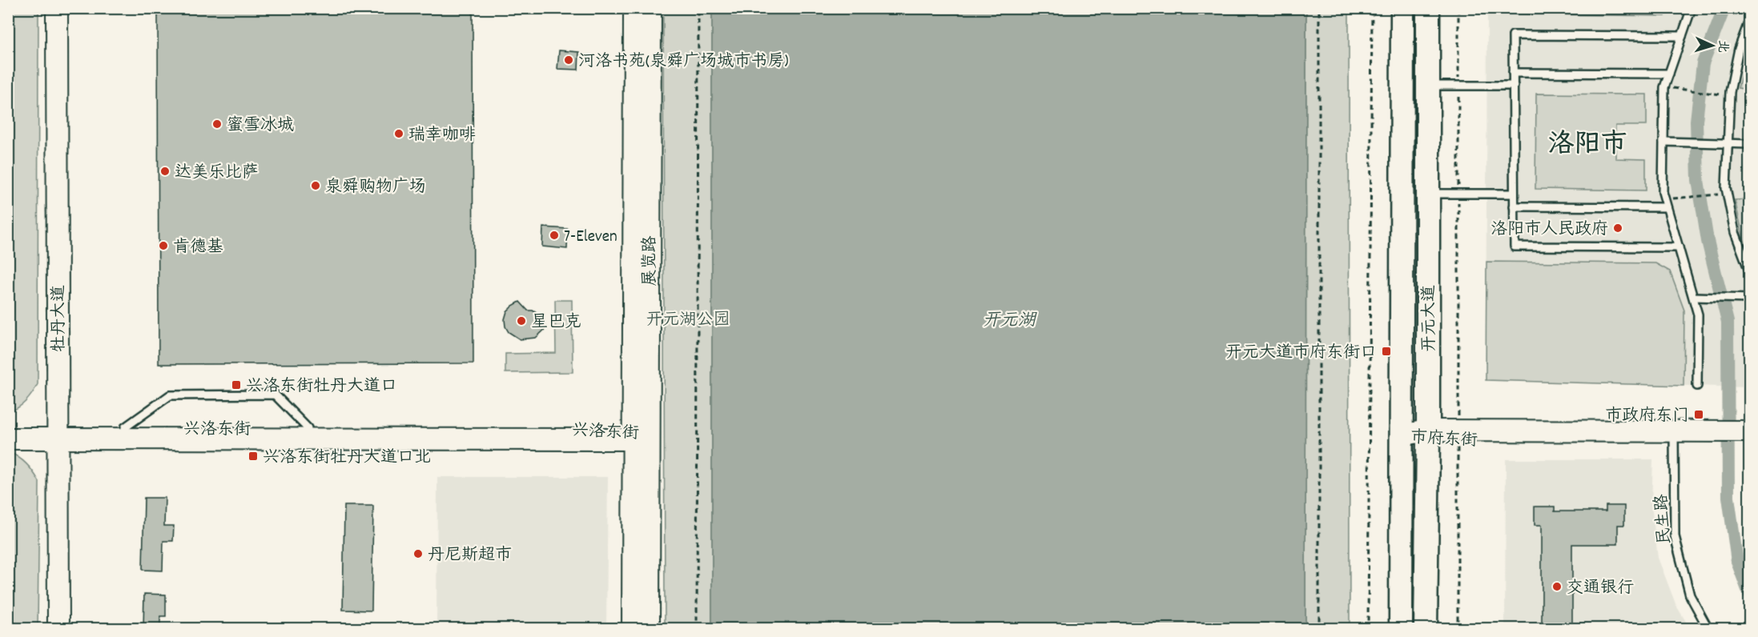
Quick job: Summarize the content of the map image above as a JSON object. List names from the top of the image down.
{
  "streets": {
    "main road": ["开元大道"],
    "street": [
      "展览路",
      "牡丹大道",
      "兴洛东街",
      "市府东街"
    ],
    "lane": ["民生路"]
  },
  "crossings": [
    ["展览路", "兴洛东街"],
    ["牡丹大道", "兴洛东街"],
    ["开元大道", "市府东街"],
    ["市府东街", "民生路"]
  ],
  "districts": ["洛阳市"],
  "water": ["开元湖"],
  "parks": ["开元湖公园"],
  "places": {
    "other": [
      "河洛书苑(泉舜广场城市书房)",
      "蜜雪冰城",
      "瑞幸咖啡",
      "达美乐比萨",
      "泉舜购物广场",
      "洛阳市人民政府",
      "7-Eleven",
      "肯德基",
      "星巴克",
      "丹尼斯超市",
      "交通银行"
    ],
    "transit": [
      "开元大道市府东街口",
      "兴洛东街牡丹大道口",
      "市政府东门",
      "兴洛东街牡丹大道口北"
    ]
  },
  "north": "right"
}
